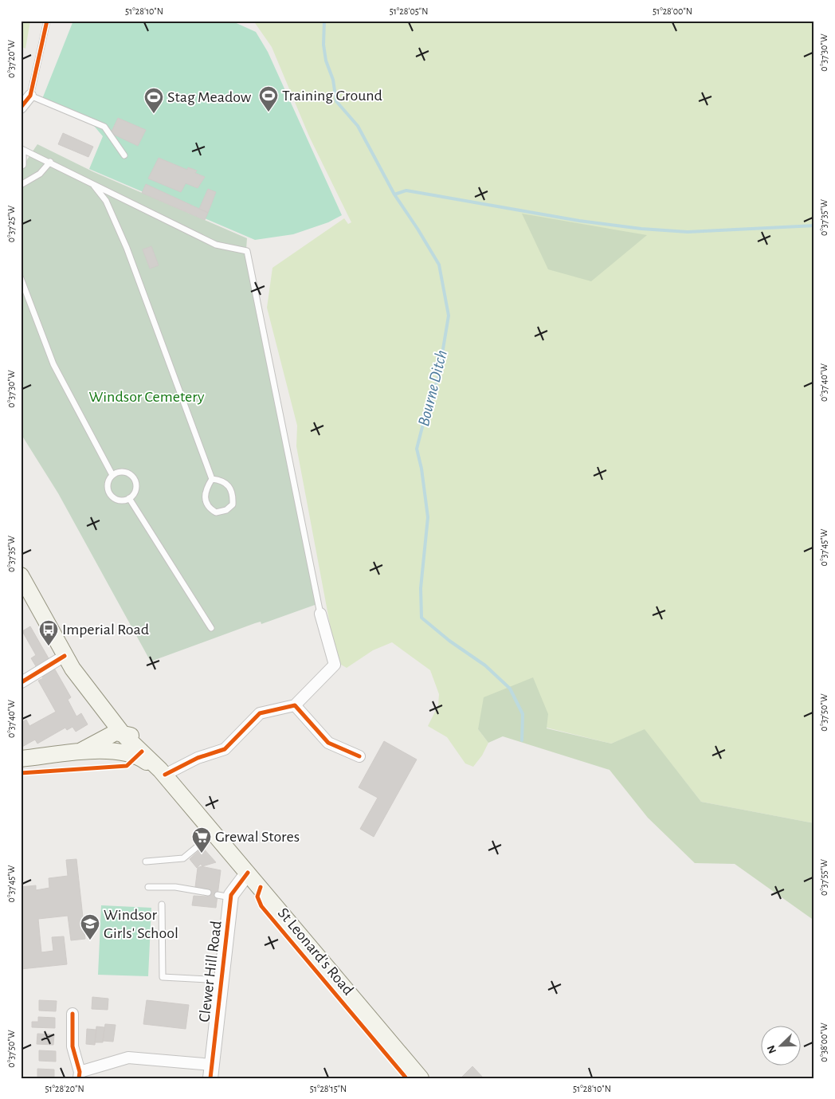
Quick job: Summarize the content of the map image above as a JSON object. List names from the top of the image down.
{
  "streets": {
    "main road": ["St Leonard's Road"],
    "street": ["Clewer Hill Road"]
  },
  "crossings": [
    ["St Leonard's Road", "Clewer Hill Road"]
  ],
  "water": ["Bourne Ditch"],
  "parks": ["Windsor Cemetery"],
  "places": {
    "sports": ["Training Ground", "Stag Meadow"],
    "bus stop": ["Imperial Road"],
    "supermarket": ["Grewal Stores"],
    "school or university": ["Windsor Girls' School"]
  },
  "north": "bottom left",
  "coordinates": [
    "51°28'10\"N",
    "51°28'05\"N",
    "51°28'00\"N",
    "0°37'30\"W",
    "0°37'20\"W",
    "0°37'35\"W",
    "0°37'25\"W",
    "0°37'40\"W",
    "0°37'45\"W",
    "0°37'50\"W",
    "0°37'55\"W",
    "0°38'00\"W",
    "51°28'20\"N",
    "51°28'15\"N"
  ]
}
